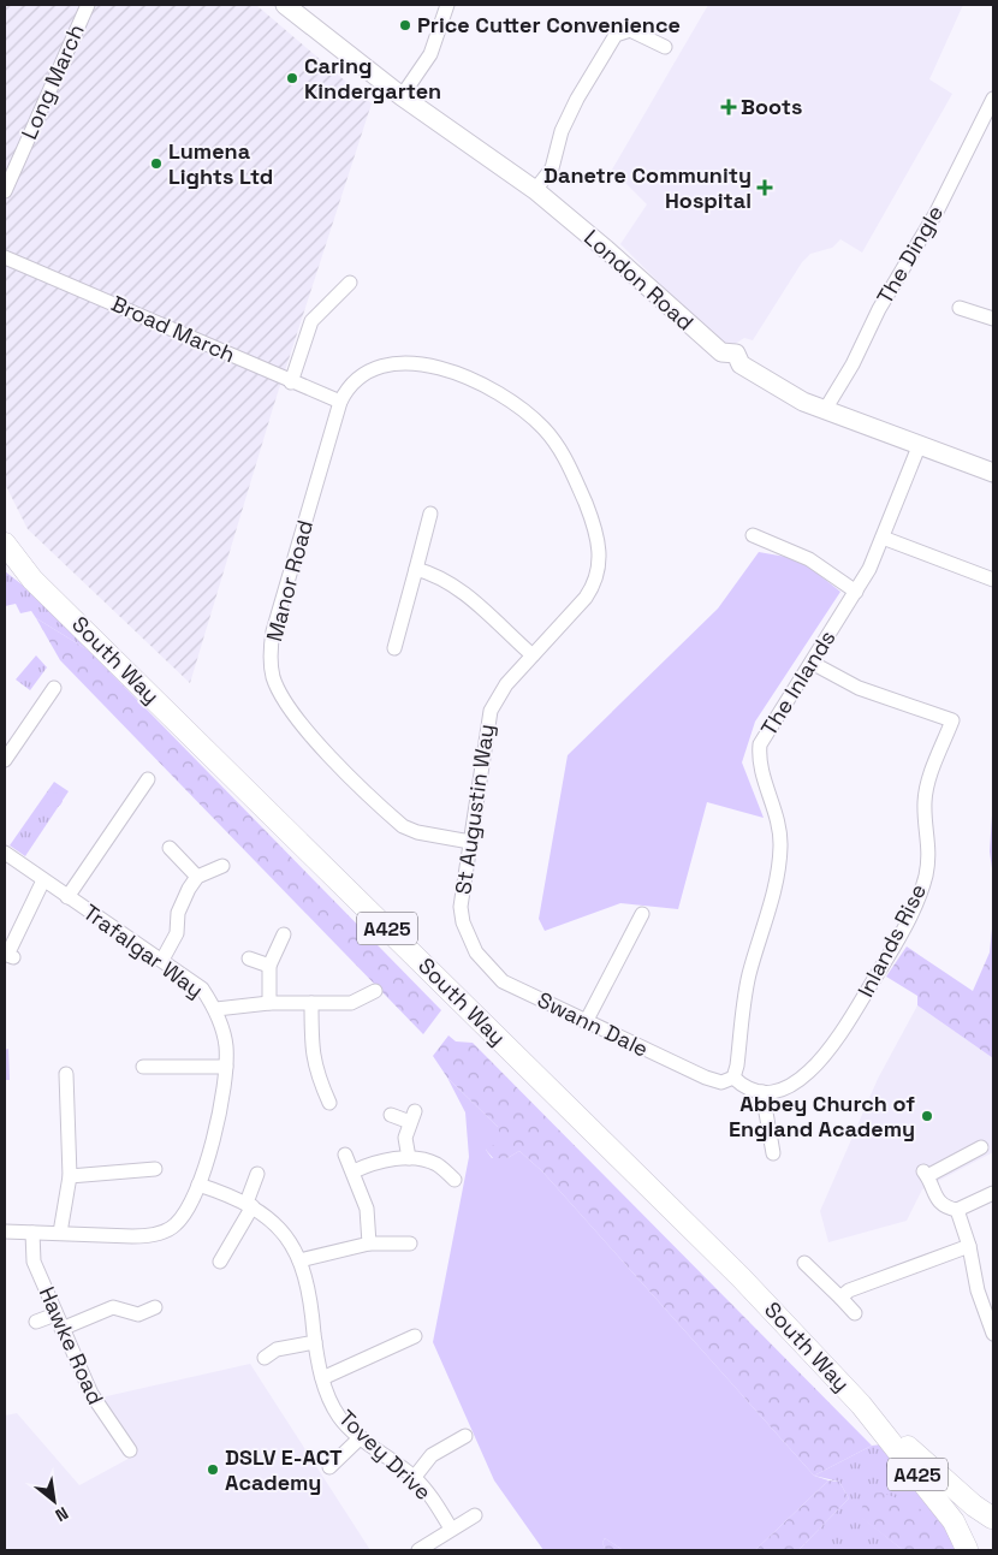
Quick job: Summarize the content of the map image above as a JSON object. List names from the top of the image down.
{
  "streets": {
    "main road": ["London Road", "South Way", "A425"],
    "street": [
      "Long March",
      "The Dingle",
      "Broad March",
      "Manor Road",
      "The Inlands",
      "St Augustin Way",
      "Inlands Rise",
      "Trafalgar Way",
      "Swann Dale",
      "Hawke Road",
      "Tovey Drive"
    ]
  },
  "crossings": [
    ["The Dingle", "London Road"],
    ["London Road", "The Inlands"],
    ["Broad March", "Manor Road"],
    ["Broad March", "St Augustin Way"],
    ["Manor Road", "St Augustin Way"],
    ["South Way", "A425"],
    ["The Inlands", "Inlands Rise"],
    ["The Inlands", "Swann Dale"],
    ["St Augustin Way", "Swann Dale"],
    ["Trafalgar Way", "Hawke Road"],
    ["Trafalgar Way", "Tovey Drive"]
  ],
  "places": {
    "other": [
      "Price Cutter Convenience",
      "Caring Kindergarten",
      "Lumena Lights Ltd",
      "Abbey Church of England Academy",
      "DSLV E-ACT Academy"
    ],
    "health": ["Boots", "Danetre Community Hospital"]
  },
  "north": "bottom right"
}
